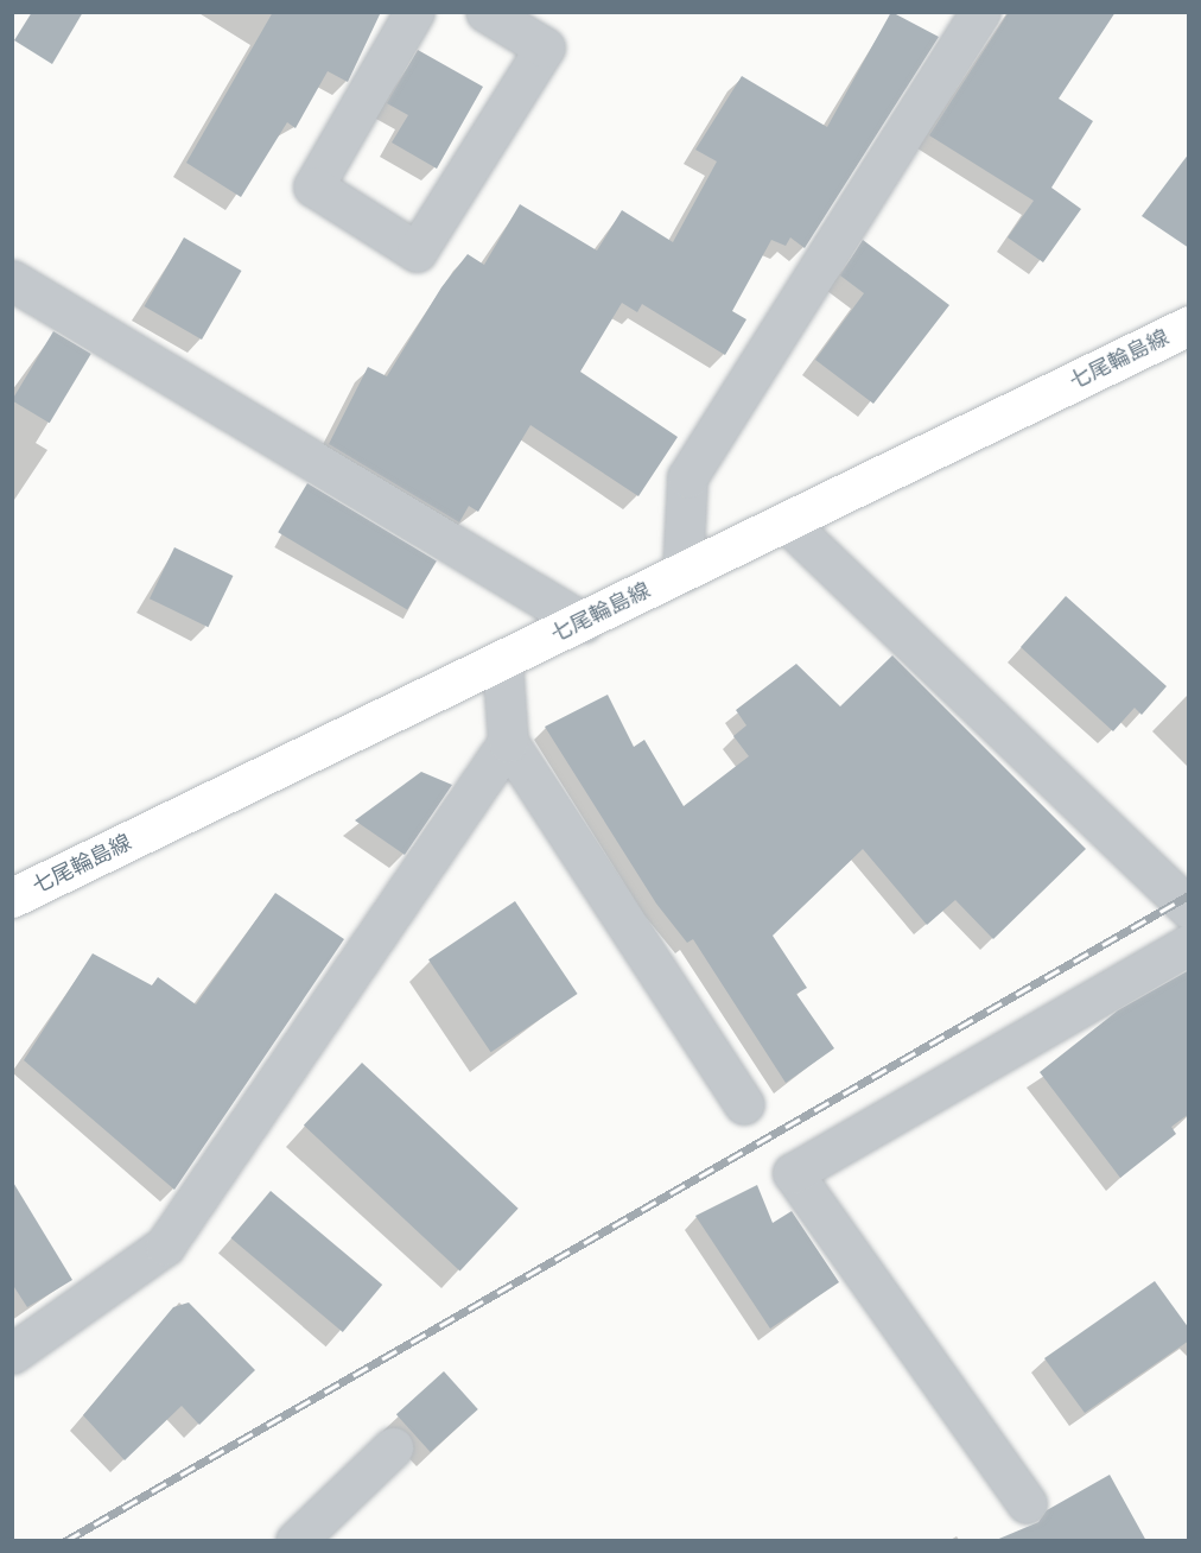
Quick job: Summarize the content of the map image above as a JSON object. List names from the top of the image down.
{
  "streets": {
    "main road": ["七尾輪島線"]
  }
}
